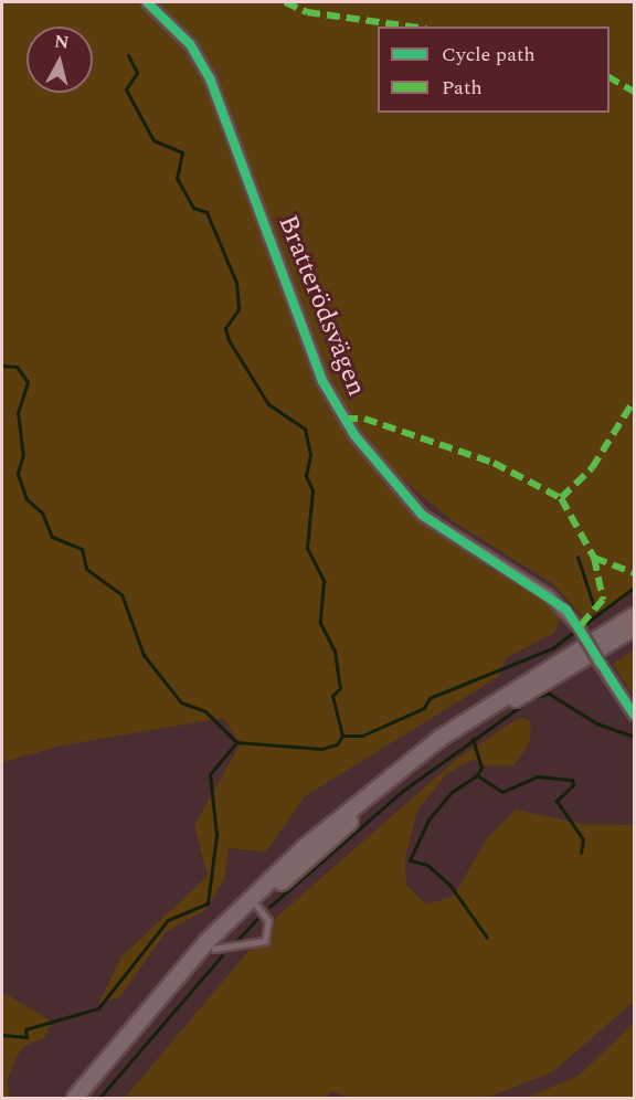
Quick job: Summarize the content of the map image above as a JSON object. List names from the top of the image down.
{
  "streets": {
    "street": ["Bratterödsvägen"]
  },
  "legend": ["Cycle path", "Path"],
  "north": "top"
}
